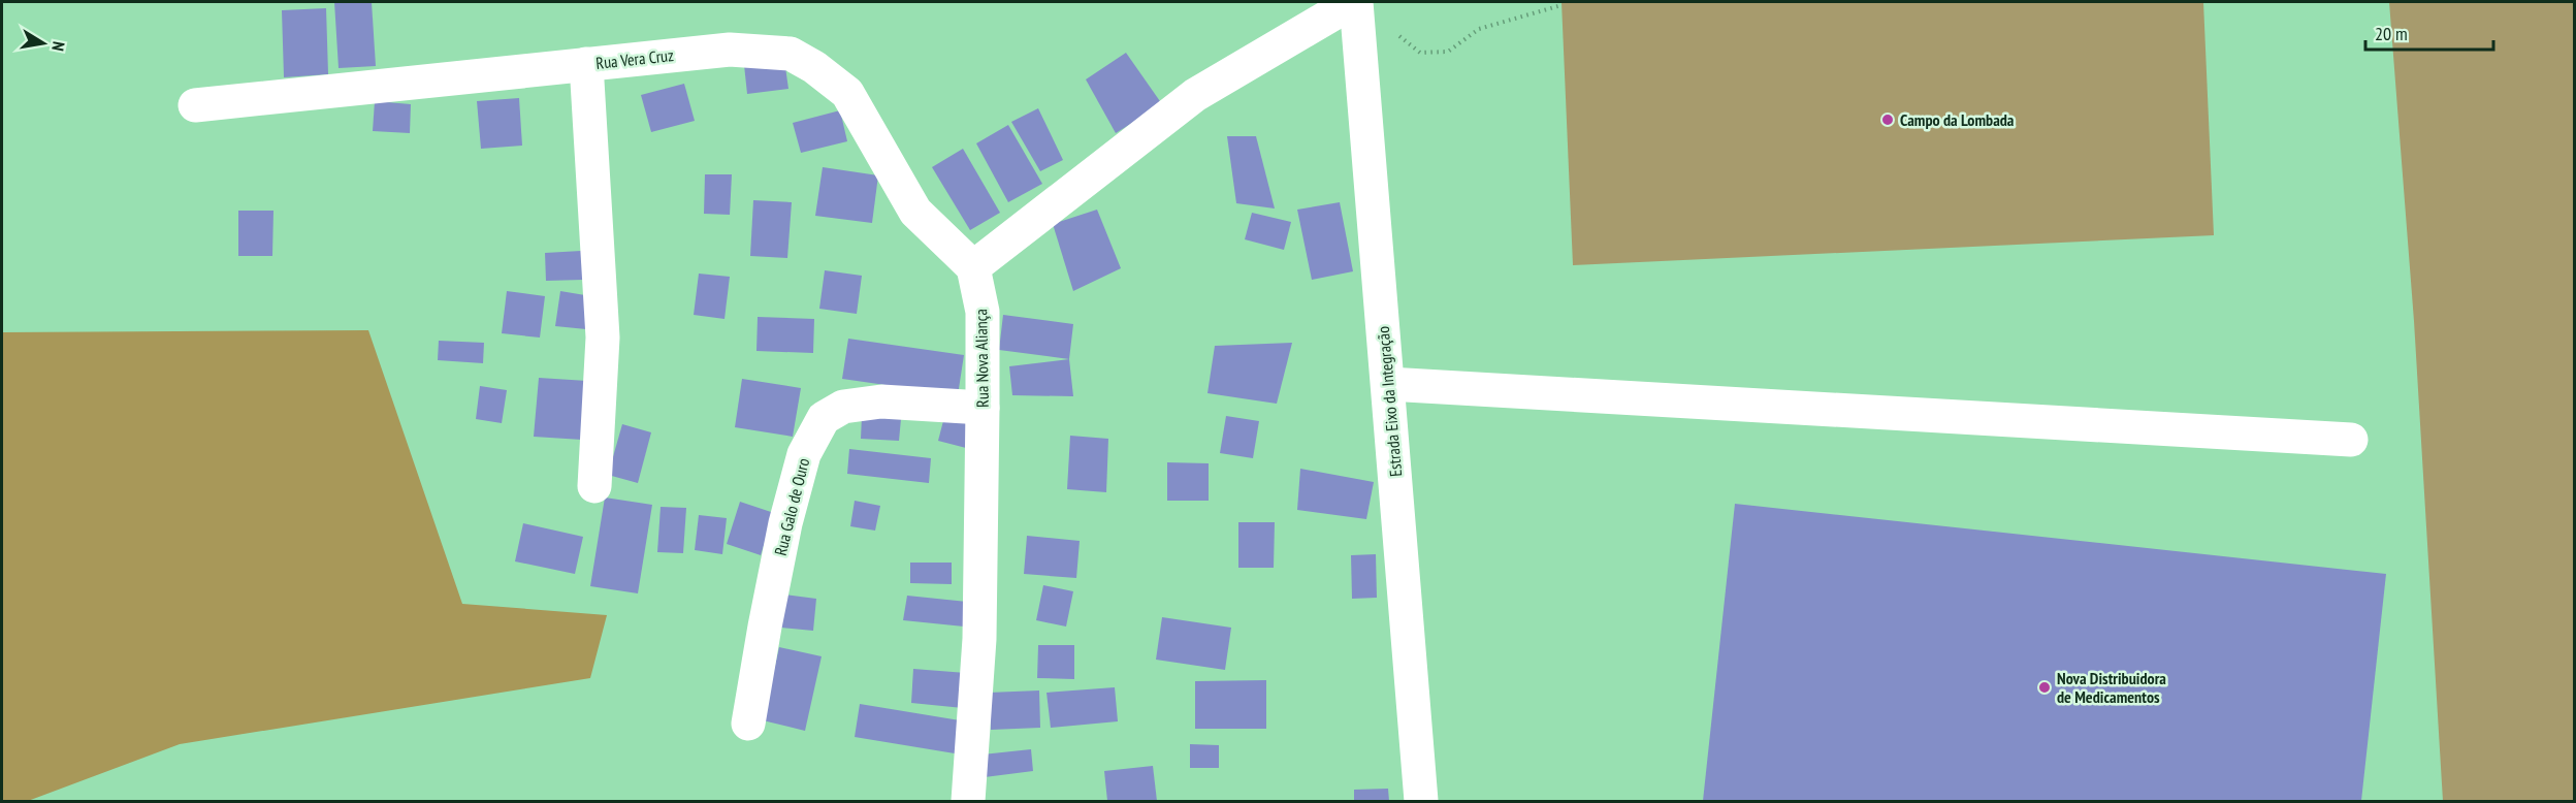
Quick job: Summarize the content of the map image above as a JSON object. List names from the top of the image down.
{
  "streets": {
    "street": [
      "Rua Vera Cruz",
      "Rua Nova Aliança",
      "Estrada Eixo da Integração",
      "Rua Galo de Ouro"
    ]
  },
  "crossings": [
    ["Rua Vera Cruz", "Rua Nova Aliança"],
    ["Rua Nova Aliança", "Rua Galo de Ouro"]
  ],
  "places": ["Campo da Lombada", "Nova Distribuidora de Medicamentos"],
  "scale_bar": "20 m",
  "north": "right"
}
